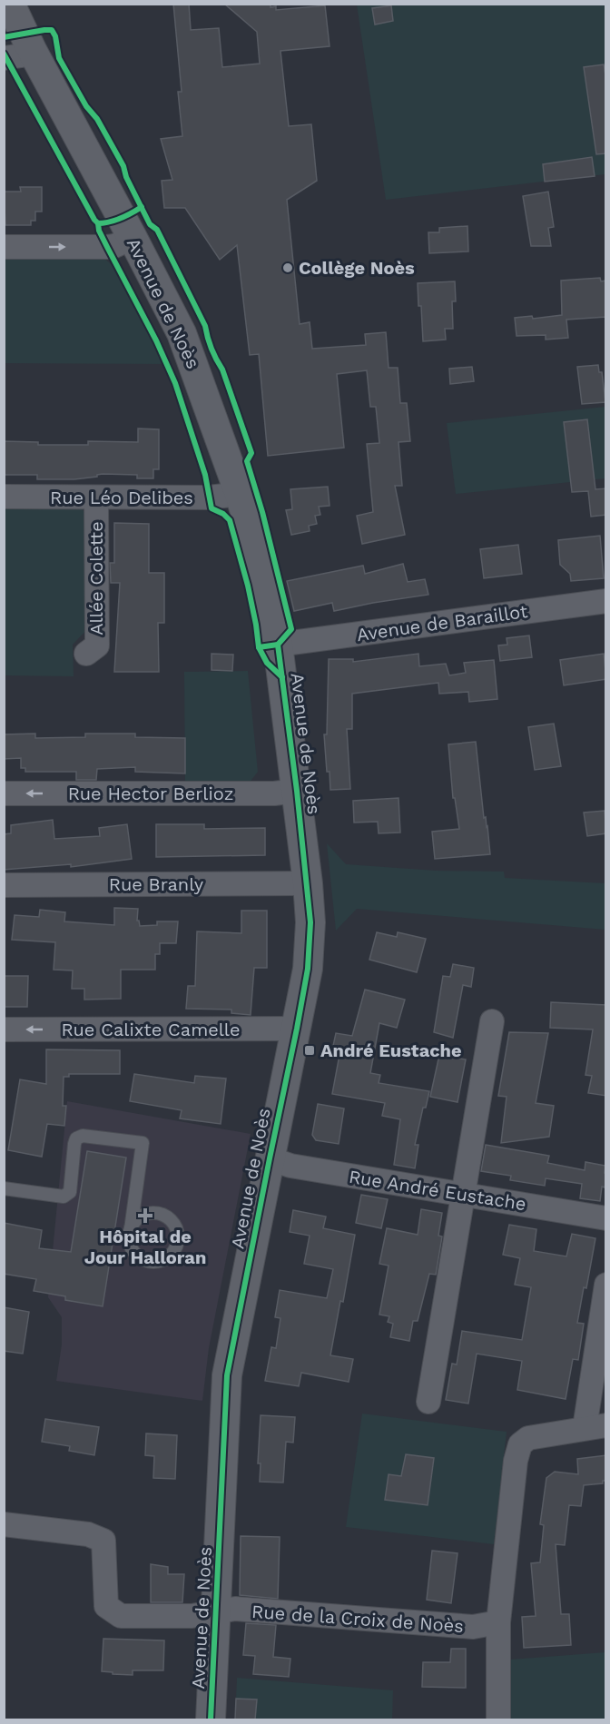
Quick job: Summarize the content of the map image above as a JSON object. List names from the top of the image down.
{
  "streets": {
    "street": [
      "Avenue de Noès",
      "Rue Léo Delibes",
      "Allée Colette",
      "Avenue de Baraillot",
      "Rue Hector Berlioz",
      "Rue Branly",
      "Rue Calixte Camelle",
      "Rue André Eustache",
      "Rue de la Croix de Noès"
    ]
  },
  "crossings": [
    ["Avenue de Noès", "Rue Léo Delibes"],
    ["Avenue de Noès", "Avenue de Baraillot"],
    ["Avenue de Noès", "Rue Hector Berlioz"],
    ["Avenue de Noès", "Rue Branly"],
    ["Avenue de Noès", "Rue Calixte Camelle"],
    ["Avenue de Noès", "Rue André Eustache"],
    ["Avenue de Noès", "Rue de la Croix de Noès"],
    ["Rue Léo Delibes", "Allée Colette"]
  ],
  "one_way": ["Rue Hector Berlioz", "Rue Calixte Camelle"],
  "places": {
    "other": ["Collège Noès"],
    "transit": ["André Eustache"],
    "health": ["Hôpital de Jour Halloran"]
  }
}
